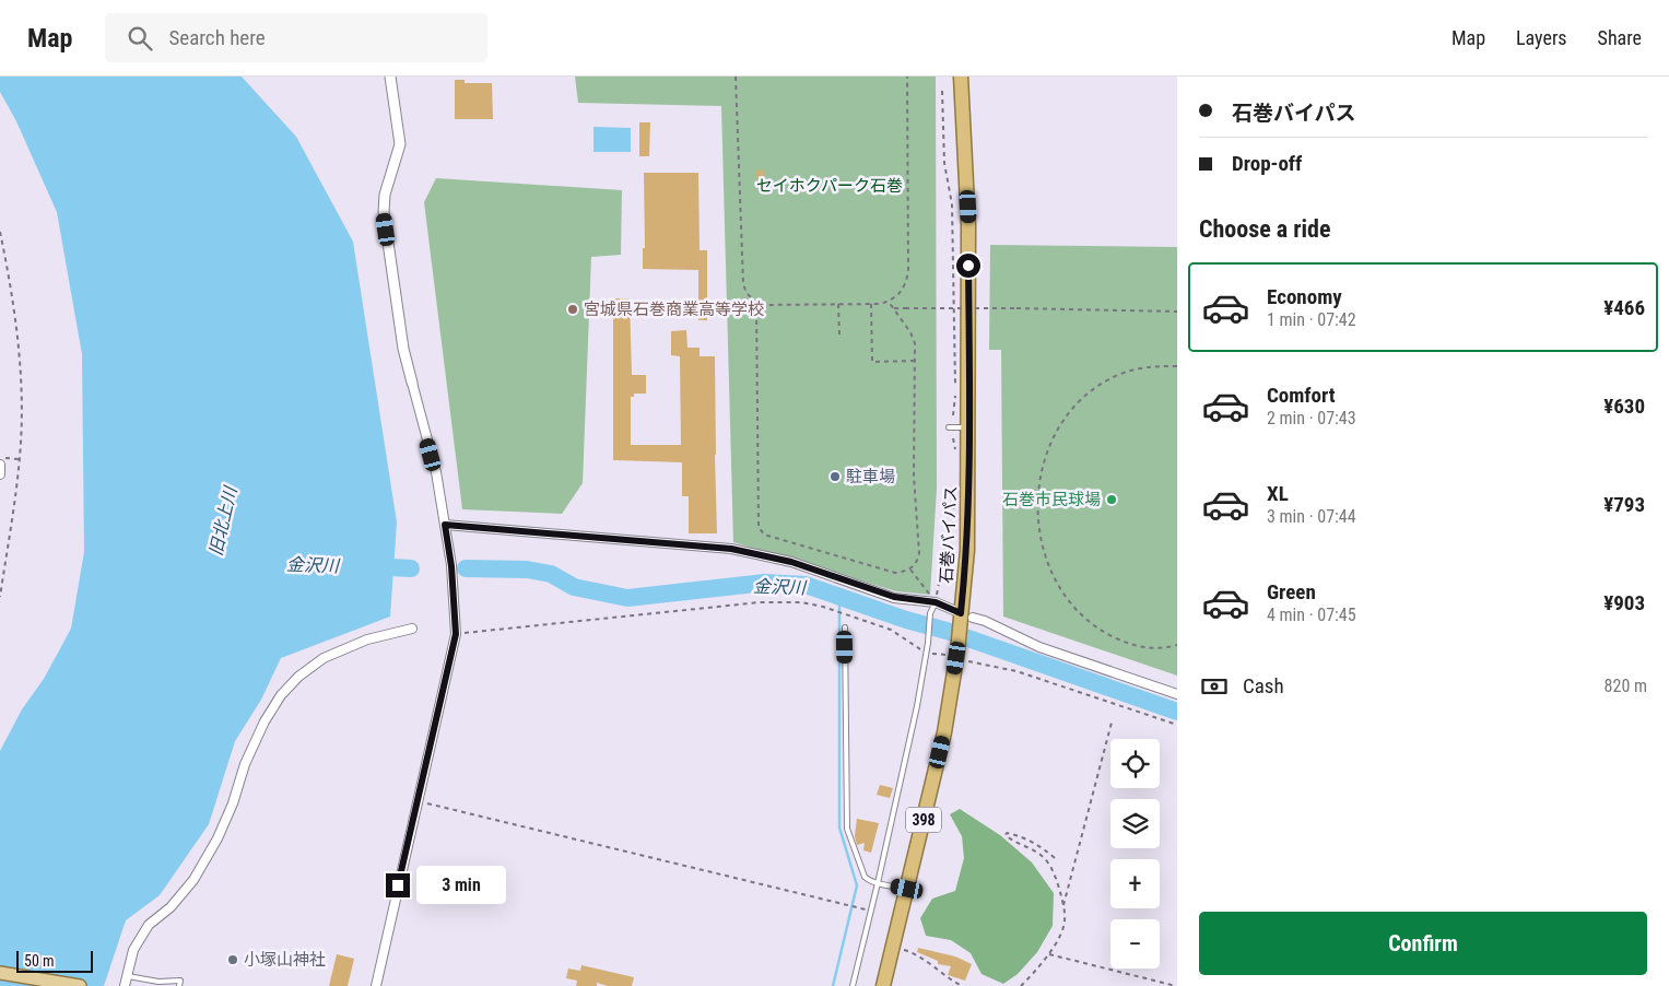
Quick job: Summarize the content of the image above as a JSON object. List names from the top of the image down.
{
  "streets": {
    "highway": ["石巻バイパス", "398"]
  },
  "water": ["旧北上川", "金沢川"],
  "parks": ["セイホクパーク石巻"],
  "places": [
    "宮城県石巻商業高等学校",
    "駐車場",
    "石巻市民球場",
    "小塚山神社"
  ],
  "scale_bar": "50 m",
  "page": {
    "header": "Map",
    "search": "Search here",
    "nav": ["Map", "Layers", "Share"],
    "banner": ["石巻バイパス", "Drop-off"],
    "heading": "Choose a ride",
    "list": [
      {
        "name": "Economy",
        "note": "1 min · 07:42",
        "value": "¥466"
      },
      {
        "name": "Comfort",
        "note": "2 min · 07:43",
        "value": "¥630"
      },
      {
        "name": "XL",
        "note": "3 min · 07:44",
        "value": "¥793"
      },
      {
        "name": "Green",
        "note": "4 min · 07:45",
        "value": "¥903"
      }
    ],
    "pay": ["Cash", "820 m"],
    "map_buttons": ["+", "−"],
    "bubble": "3 min",
    "buttons": "Confirm",
    "scale": "50 m"
  }
}
